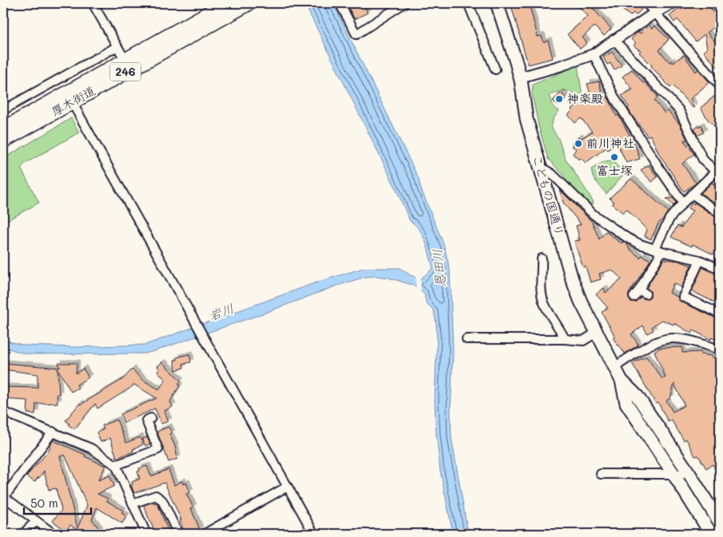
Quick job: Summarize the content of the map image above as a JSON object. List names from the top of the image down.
{
  "streets": {
    "highway": ["246", "厚木街道"],
    "main road": ["こどもの国通り"]
  },
  "water": ["恩田川", "岩川"],
  "places": ["神楽殿", "前川神社", "富士塚"],
  "scale_bar": "50 m"
}
